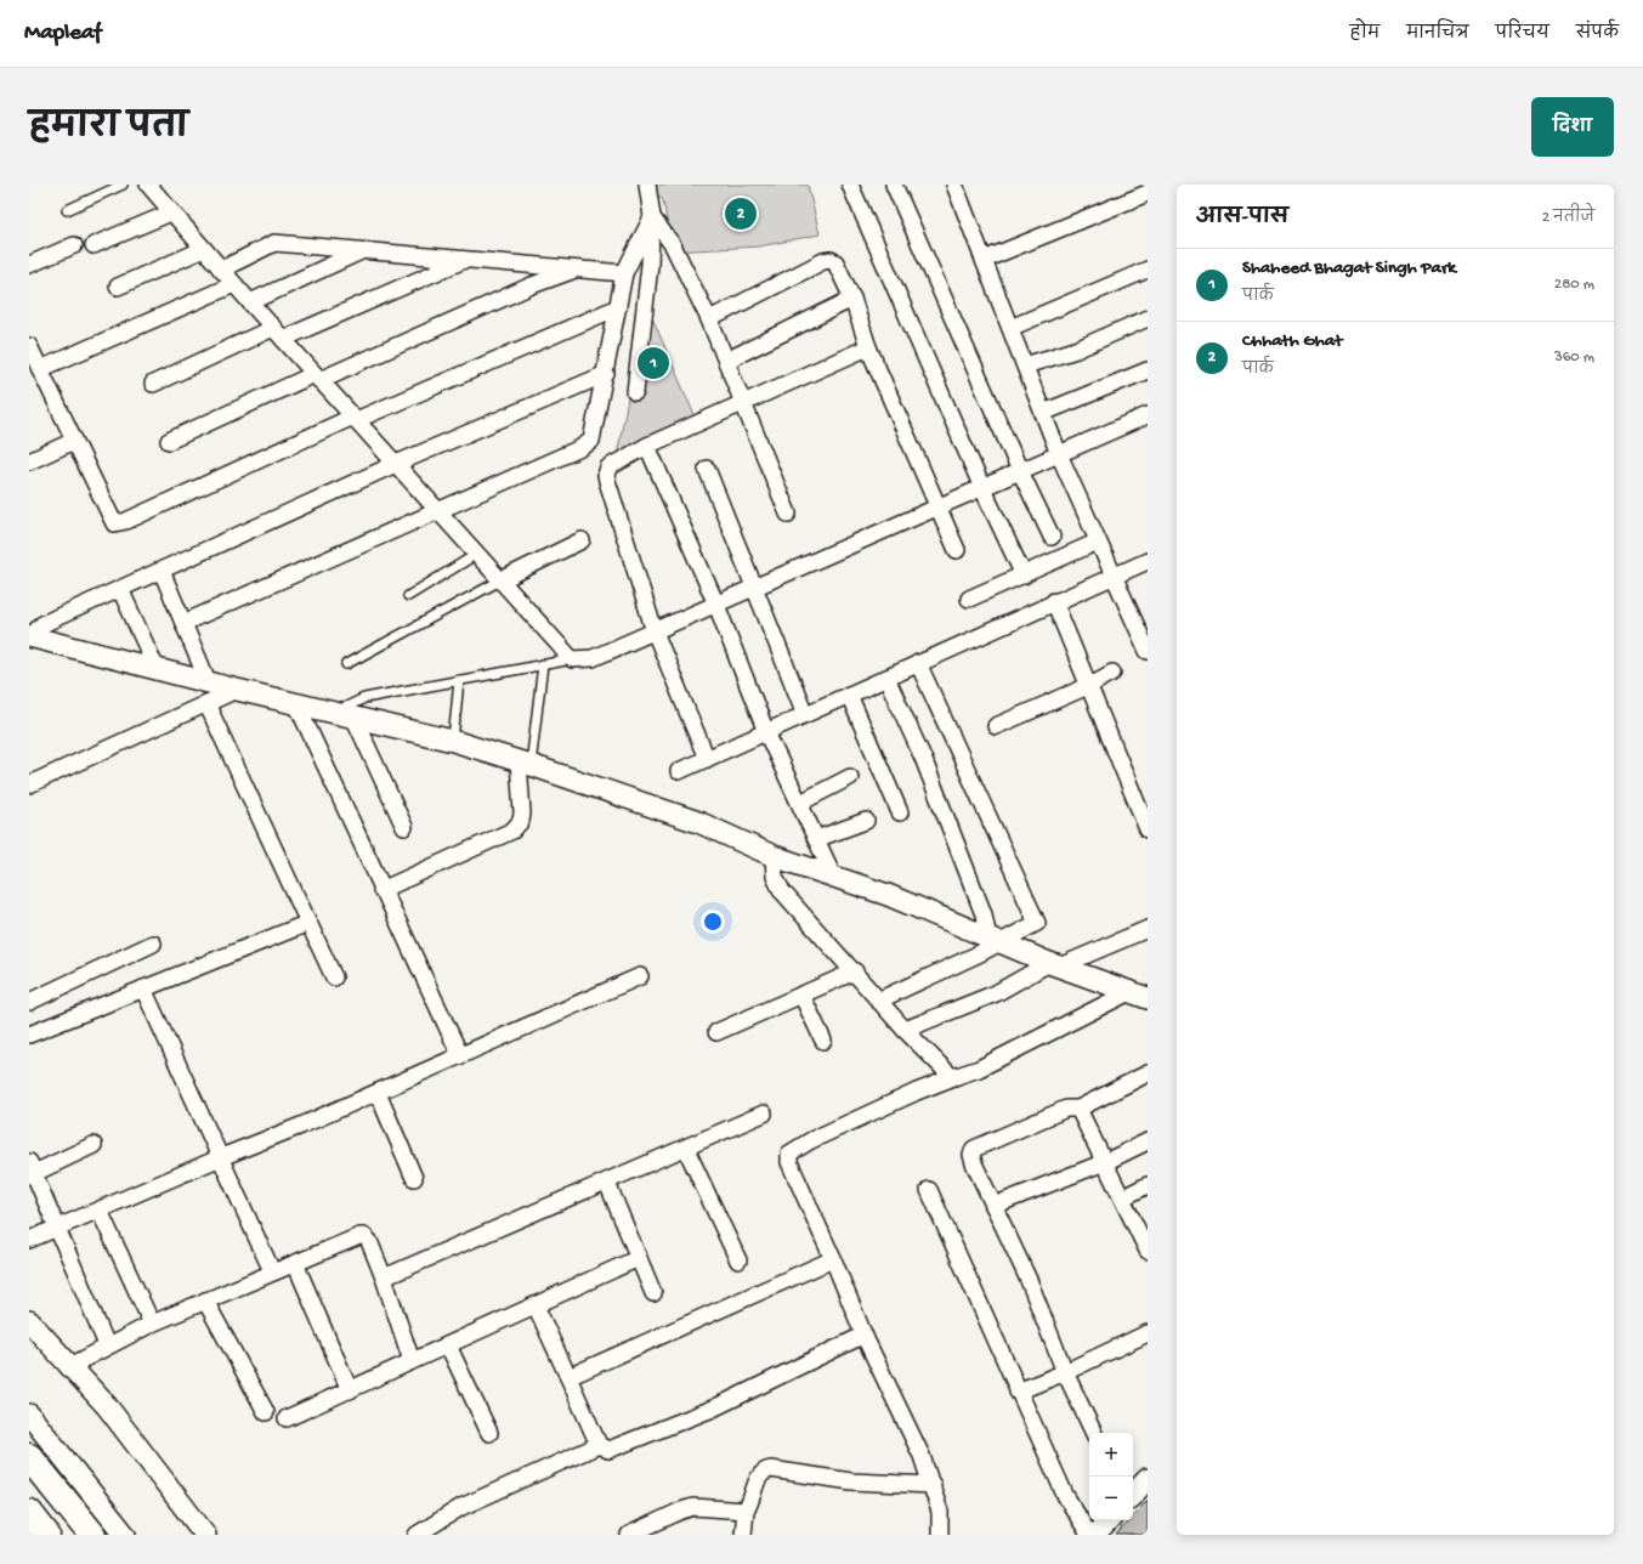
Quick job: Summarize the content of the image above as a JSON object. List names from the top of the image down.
{
  "page": {
    "header": "Mapleaf",
    "nav": [
      "होम",
      "मानचित्र",
      "परिचय",
      "संपर्क"
    ],
    "title": "हमारा पता",
    "buttons": "दिशा",
    "heading": ["आस-पास", "2 नतीजे"],
    "pins": ["2", "1"],
    "list": [
      {
        "mark": "1",
        "name": "Shaheed Bhagat Singh Park",
        "note": "पार्क",
        "value": "280 m"
      },
      {
        "mark": "2",
        "name": "Chhath Ghat",
        "note": "पार्क",
        "value": "360 m"
      }
    ],
    "map_buttons": ["+", "−"]
  }
}
